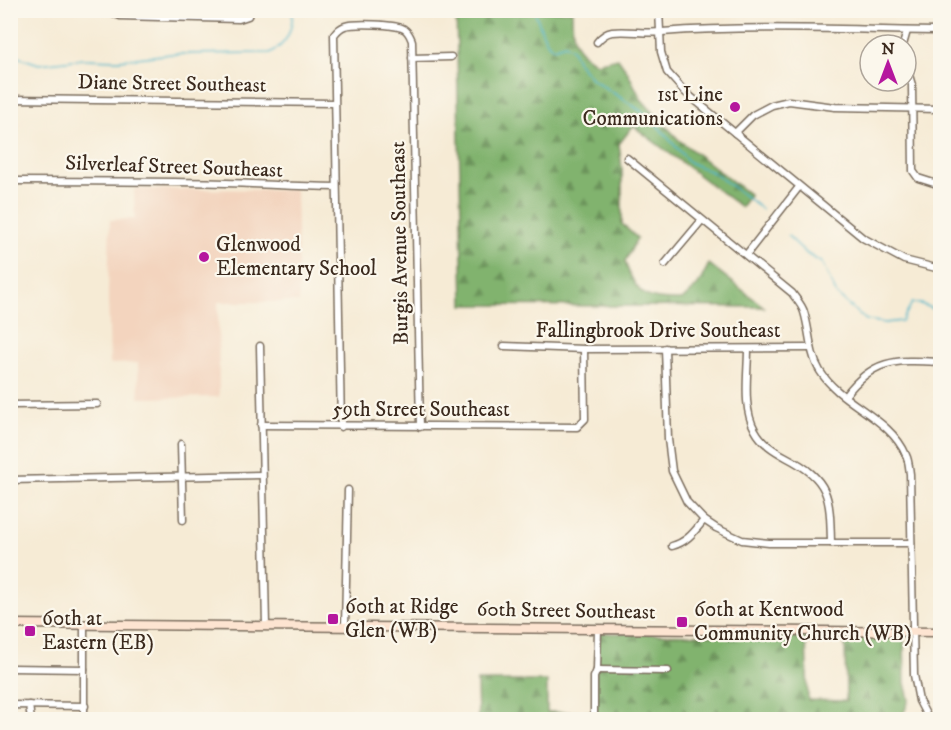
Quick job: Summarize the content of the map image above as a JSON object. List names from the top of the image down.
{
  "streets": {
    "main road": ["60th Street Southeast"],
    "street": [
      "Diane Street Southeast",
      "Silverleaf Street Southeast",
      "Burgis Avenue Southeast",
      "Fallingbrook Drive Southeast",
      "59th Street Southeast"
    ]
  },
  "crossings": [
    ["Diane Street Southeast", "Burgis Avenue Southeast"],
    ["Burgis Avenue Southeast", "59th Street Southeast"],
    ["Fallingbrook Drive Southeast", "59th Street Southeast"]
  ],
  "places": {
    "other": ["1st Line Communications", "Glenwood Elementary School"],
    "transit": ["60th at Ridge Glen (WB)", "60th at Kentwood Community Church (WB)", "60th at Eastern (EB)"]
  },
  "north": "top"
}
